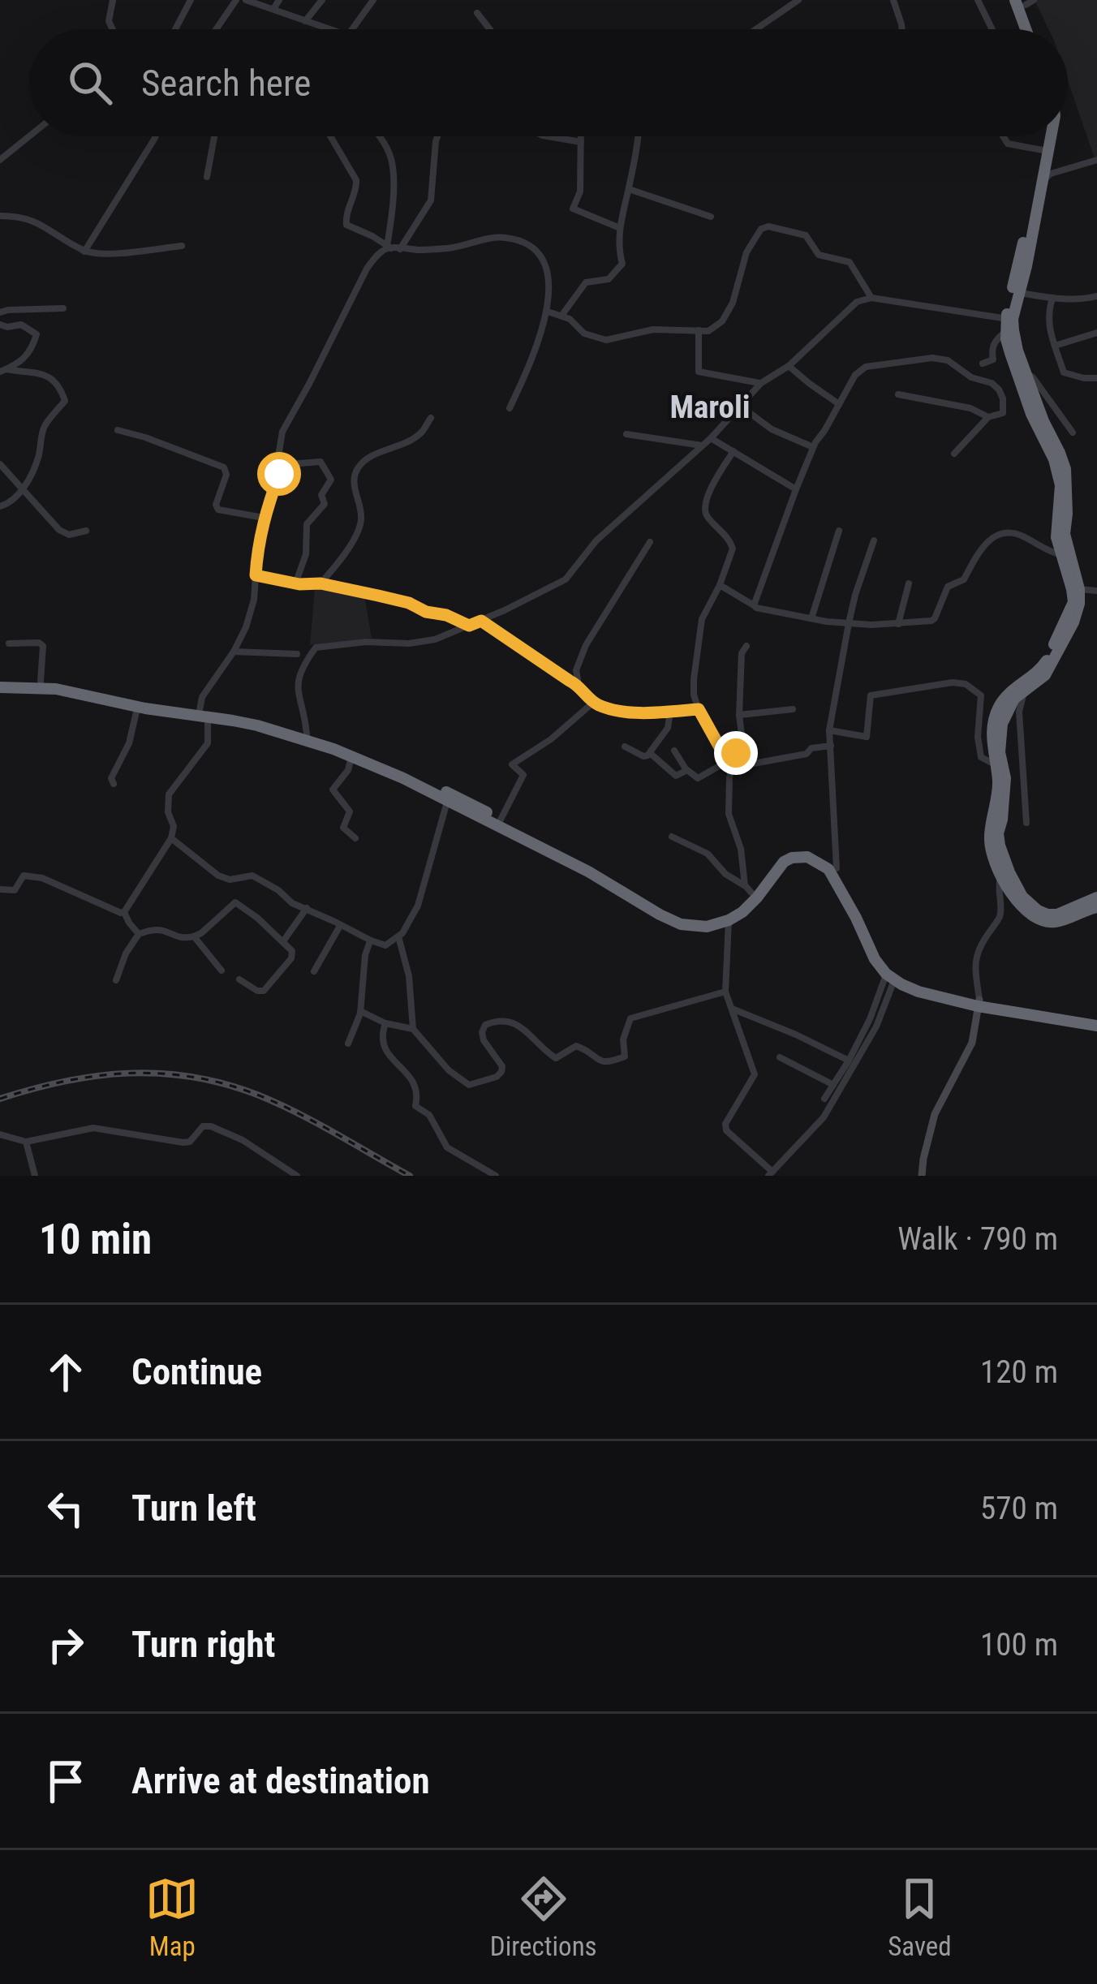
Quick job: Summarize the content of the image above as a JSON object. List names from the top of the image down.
{
  "districts": ["Maroli"],
  "page": {
    "search": "Search here",
    "heading": ["10 min", "Walk · 790 m"],
    "list": [
      ["Continue", "120 m"],
      ["Turn left", "570 m"],
      ["Turn right", "100 m"],
      "Arrive at destination"
    ],
    "nav": ["Map", "Directions", "Saved"]
  }
}
